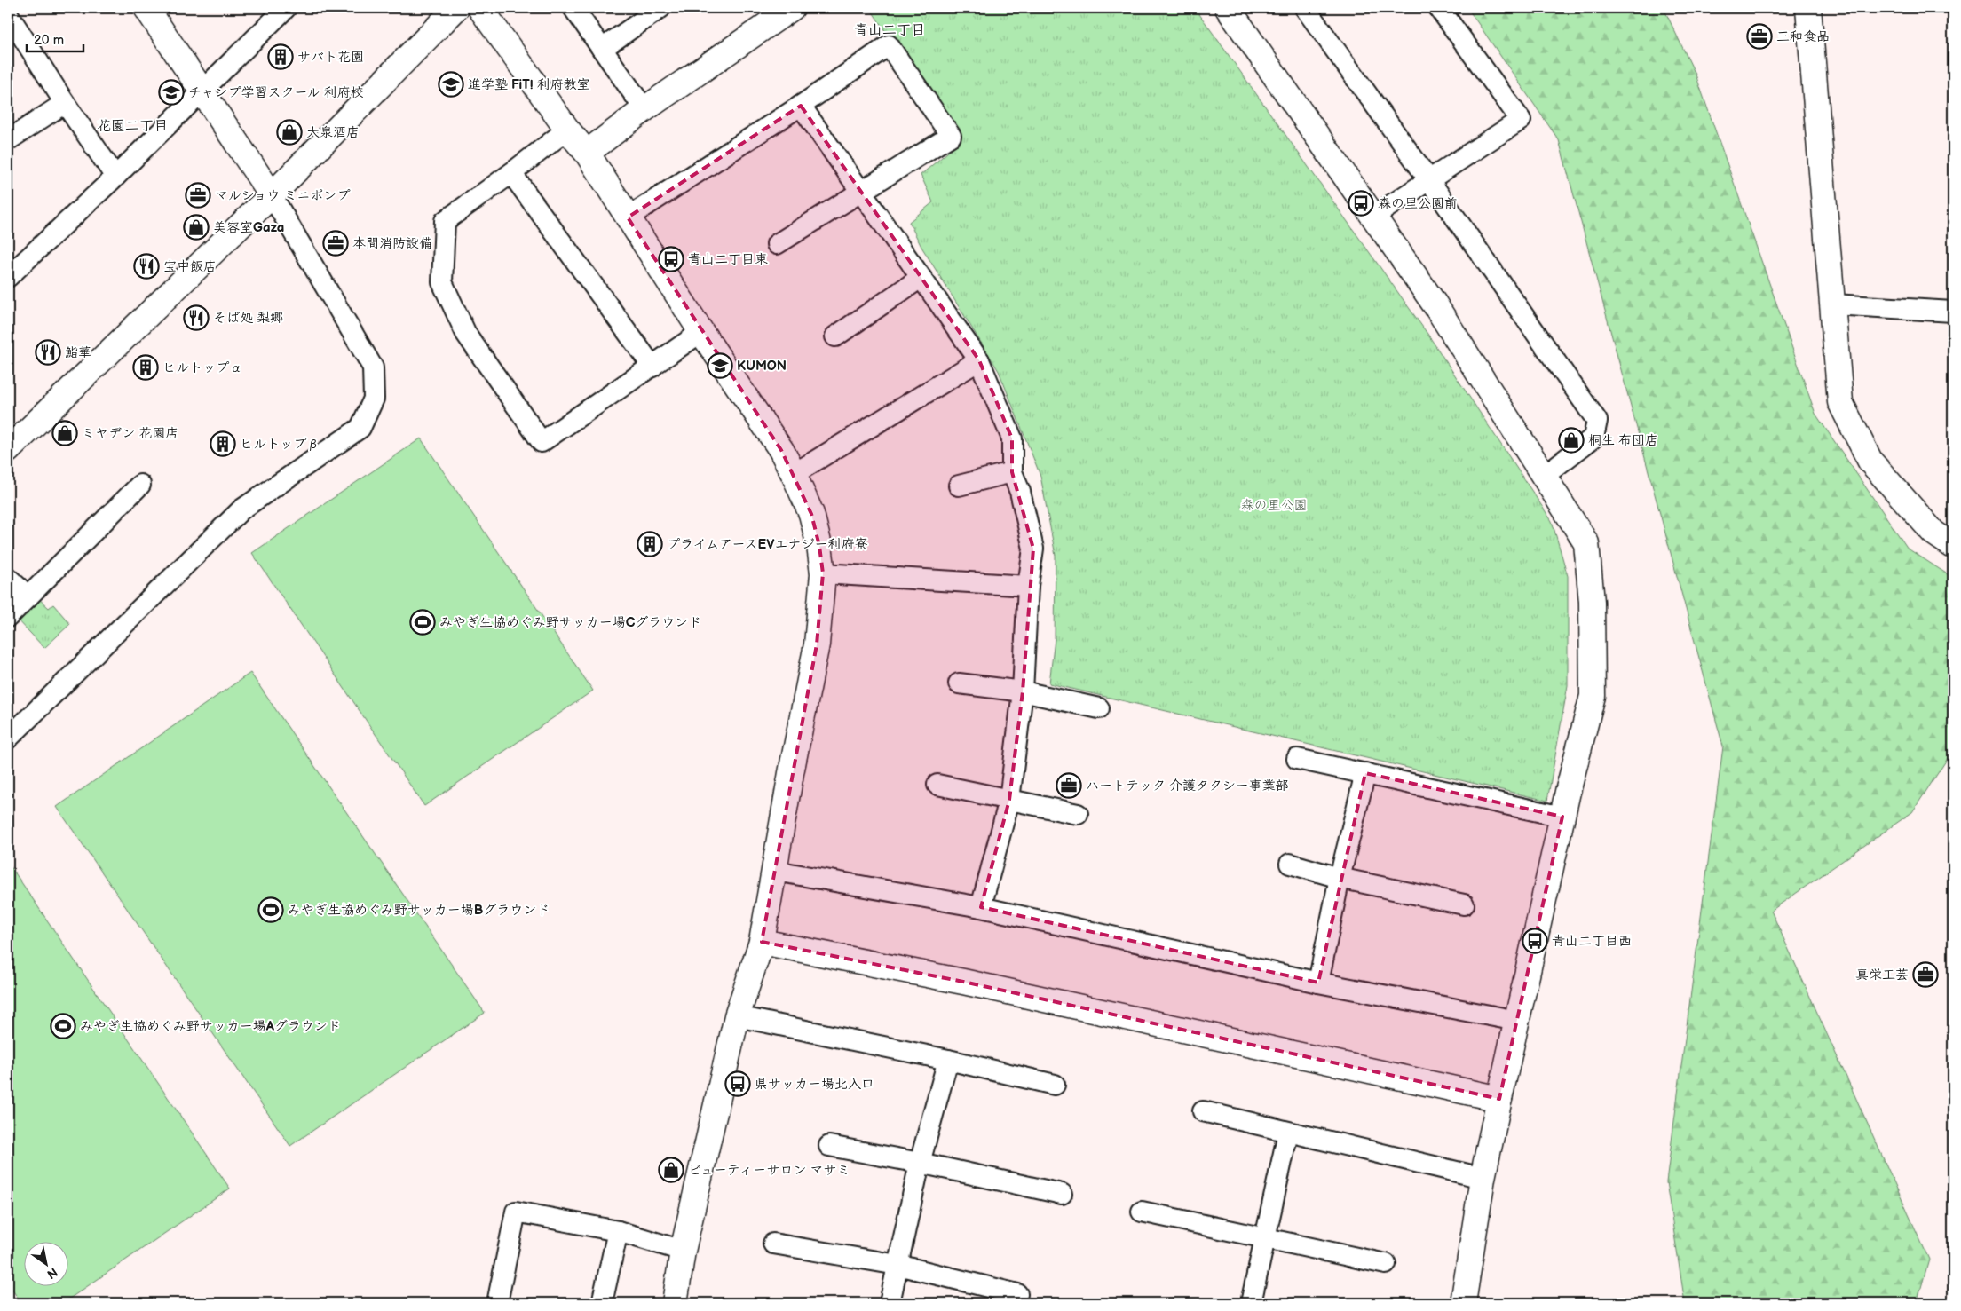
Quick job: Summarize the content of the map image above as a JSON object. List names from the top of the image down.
{
  "districts": ["青山二丁目", "花園二丁目"],
  "parks": ["森の里公園"],
  "places": {
    "office": [
      "三和食品",
      "マルショウ ミニポンプ",
      "本間消防設備",
      "ハートテック 介護タクシー事業部",
      "真栄工芸"
    ],
    "building": [
      "サバト花園",
      "ヒルトップα",
      "ヒルトップβ",
      "プライムアースEVエナジー利府寮"
    ],
    "school or university": ["進学塾 FiT! 利府教室", "チャンプ学習スクール 利府校", "KUMON"],
    "shop": [
      "大泉酒店",
      "美容室Gaza",
      "ミヤデン 花園店",
      "桐生 布団店",
      "ビューティーサロン マサミ"
    ],
    "bus stop": [
      "森の里公園前",
      "青山二丁目東",
      "青山二丁目西",
      "県サッカー場北入口"
    ],
    "restaurant": ["宝中飯店", "そば処 梨郷", "鮨華"],
    "sports": ["みやぎ生協めぐみ野サッカー場Cグラウンド", "みやぎ生協めぐみ野サッカー場Bグラウンド", "みやぎ生協めぐみ野サッカー場Aグラウンド"]
  },
  "scale_bar": "20 m",
  "north": "bottom right"
}
